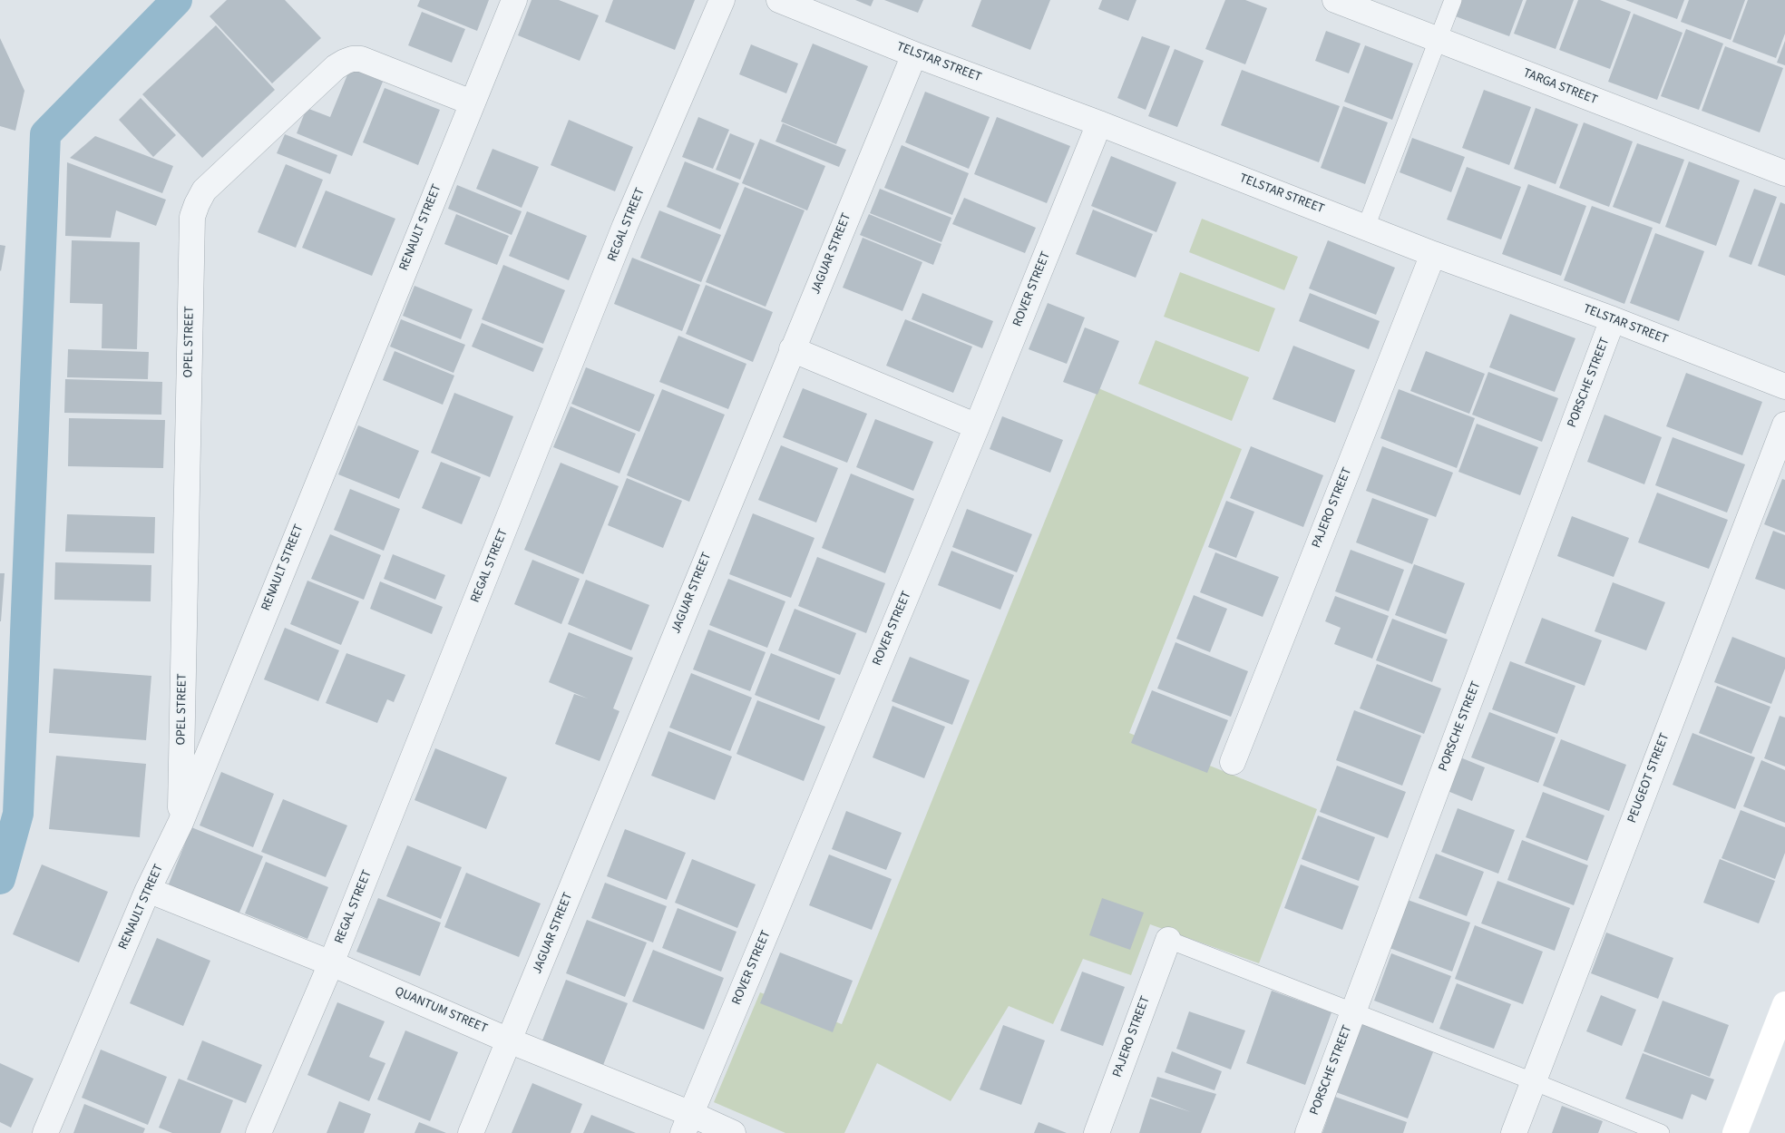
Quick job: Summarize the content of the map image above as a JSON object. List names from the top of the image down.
{
  "streets": {
    "street": [
      "TELSTAR STREET",
      "TARGA STREET",
      "REGAL STREET",
      "RENAULT STREET",
      "JAGUAR STREET",
      "ROVER STREET",
      "OPEL STREET",
      "PORSCHE STREET",
      "PAJERO STREET",
      "PEUGEOT STREET",
      "QUANTUM STREET"
    ]
  },
  "crossings": [
    ["TELSTAR STREET", "JAGUAR STREET"],
    ["TELSTAR STREET", "ROVER STREET"],
    ["TELSTAR STREET", "PORSCHE STREET"],
    ["TELSTAR STREET", "PAJERO STREET"],
    ["REGAL STREET", "QUANTUM STREET"],
    ["RENAULT STREET", "OPEL STREET"],
    ["RENAULT STREET", "QUANTUM STREET"],
    ["JAGUAR STREET", "QUANTUM STREET"],
    ["ROVER STREET", "QUANTUM STREET"]
  ]
}
